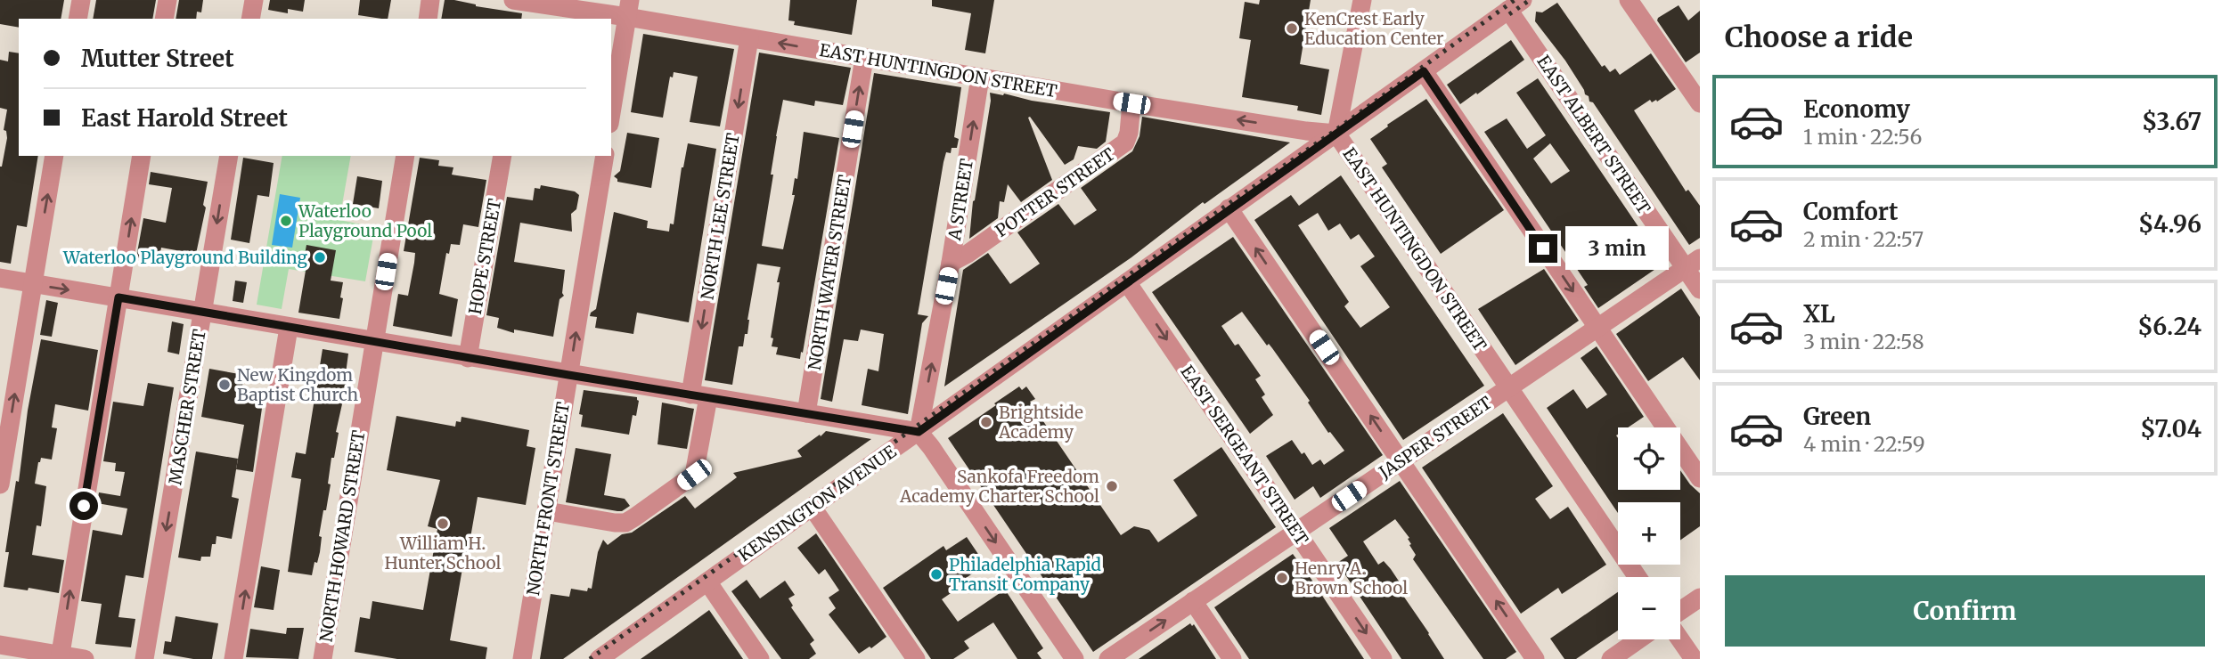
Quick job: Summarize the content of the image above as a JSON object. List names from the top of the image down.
{
  "streets": {
    "street": [
      "EAST HUNTINGDON STREET",
      "EAST ALBERT STREET",
      "POTTER STREET",
      "A STREET",
      "NORTH LEE STREET",
      "HOPE STREET",
      "NORTH WATER STREET",
      "MASCHER STREET",
      "JASPER STREET",
      "EAST SERGEANT STREET",
      "NORTH FRONT STREET",
      "KENSINGTON AVENUE",
      "NORTH HOWARD STREET"
    ]
  },
  "crossings": [
    ["EAST HUNTINGDON STREET", "POTTER STREET"],
    ["EAST HUNTINGDON STREET", "A STREET"],
    ["EAST HUNTINGDON STREET", "NORTH LEE STREET"],
    ["EAST HUNTINGDON STREET", "NORTH WATER STREET"],
    ["EAST HUNTINGDON STREET", "JASPER STREET"],
    ["EAST HUNTINGDON STREET", "KENSINGTON AVENUE"],
    ["EAST ALBERT STREET", "JASPER STREET"],
    ["EAST ALBERT STREET", "KENSINGTON AVENUE"],
    ["POTTER STREET", "A STREET"],
    ["A STREET", "KENSINGTON AVENUE"],
    ["NORTH LEE STREET", "NORTH FRONT STREET"],
    ["JASPER STREET", "EAST SERGEANT STREET"],
    ["EAST SERGEANT STREET", "KENSINGTON AVENUE"]
  ],
  "one_way": [
    "A STREET",
    "NORTH LEE STREET",
    "NORTH WATER STREET",
    "NORTH FRONT STREET"
  ],
  "places": [
    "KenCrest Early Education Center",
    "Waterloo Playground Pool",
    "Waterloo Playground Building",
    "New Kingdom Baptist Church",
    "Brightside Academy",
    "Sankofa Freedom Academy Charter School",
    "William H. Hunter School",
    "Philadelphia Rapid Transit Company",
    "Henry A. Brown School"
  ],
  "page": {
    "heading": "Choose a ride",
    "banner": ["Mutter Street", "East Harold Street"],
    "list": [
      {
        "name": "Economy",
        "note": "1 min · 22:56",
        "value": "$3.67"
      },
      {
        "name": "Comfort",
        "note": "2 min · 22:57",
        "value": "$4.96"
      },
      {
        "name": "XL",
        "note": "3 min · 22:58",
        "value": "$6.24"
      },
      {
        "name": "Green",
        "note": "4 min · 22:59",
        "value": "$7.04"
      }
    ],
    "bubble": "3 min",
    "map_buttons": ["+", "−"],
    "buttons": "Confirm"
  }
}
